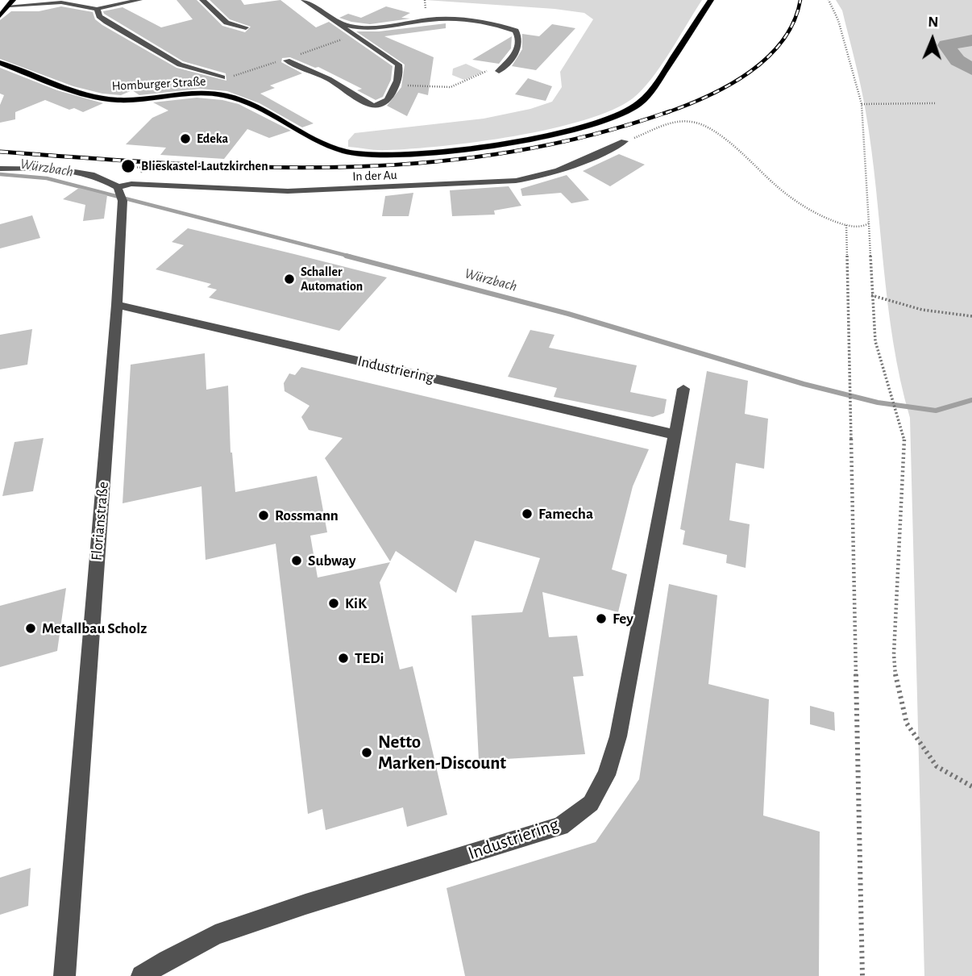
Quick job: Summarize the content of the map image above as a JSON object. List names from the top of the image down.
{
  "streets": {
    "main road": ["Homburger Straße"],
    "street": ["In der Au", "Industriering", "Florianstraße"]
  },
  "crossings": [
    ["In der Au", "Florianstraße"],
    ["Industriering", "Florianstraße"]
  ],
  "water": ["Würzbach"],
  "places": [
    "Edeka",
    "Blieskastel-Lautzkirchen",
    "Schaller Automation",
    "Famecha",
    "Rossmann",
    "Subway",
    "KiK",
    "Fey",
    "Metallbau Scholz",
    "TEDi",
    "Netto Marken-Discount"
  ],
  "north": "top"
}
